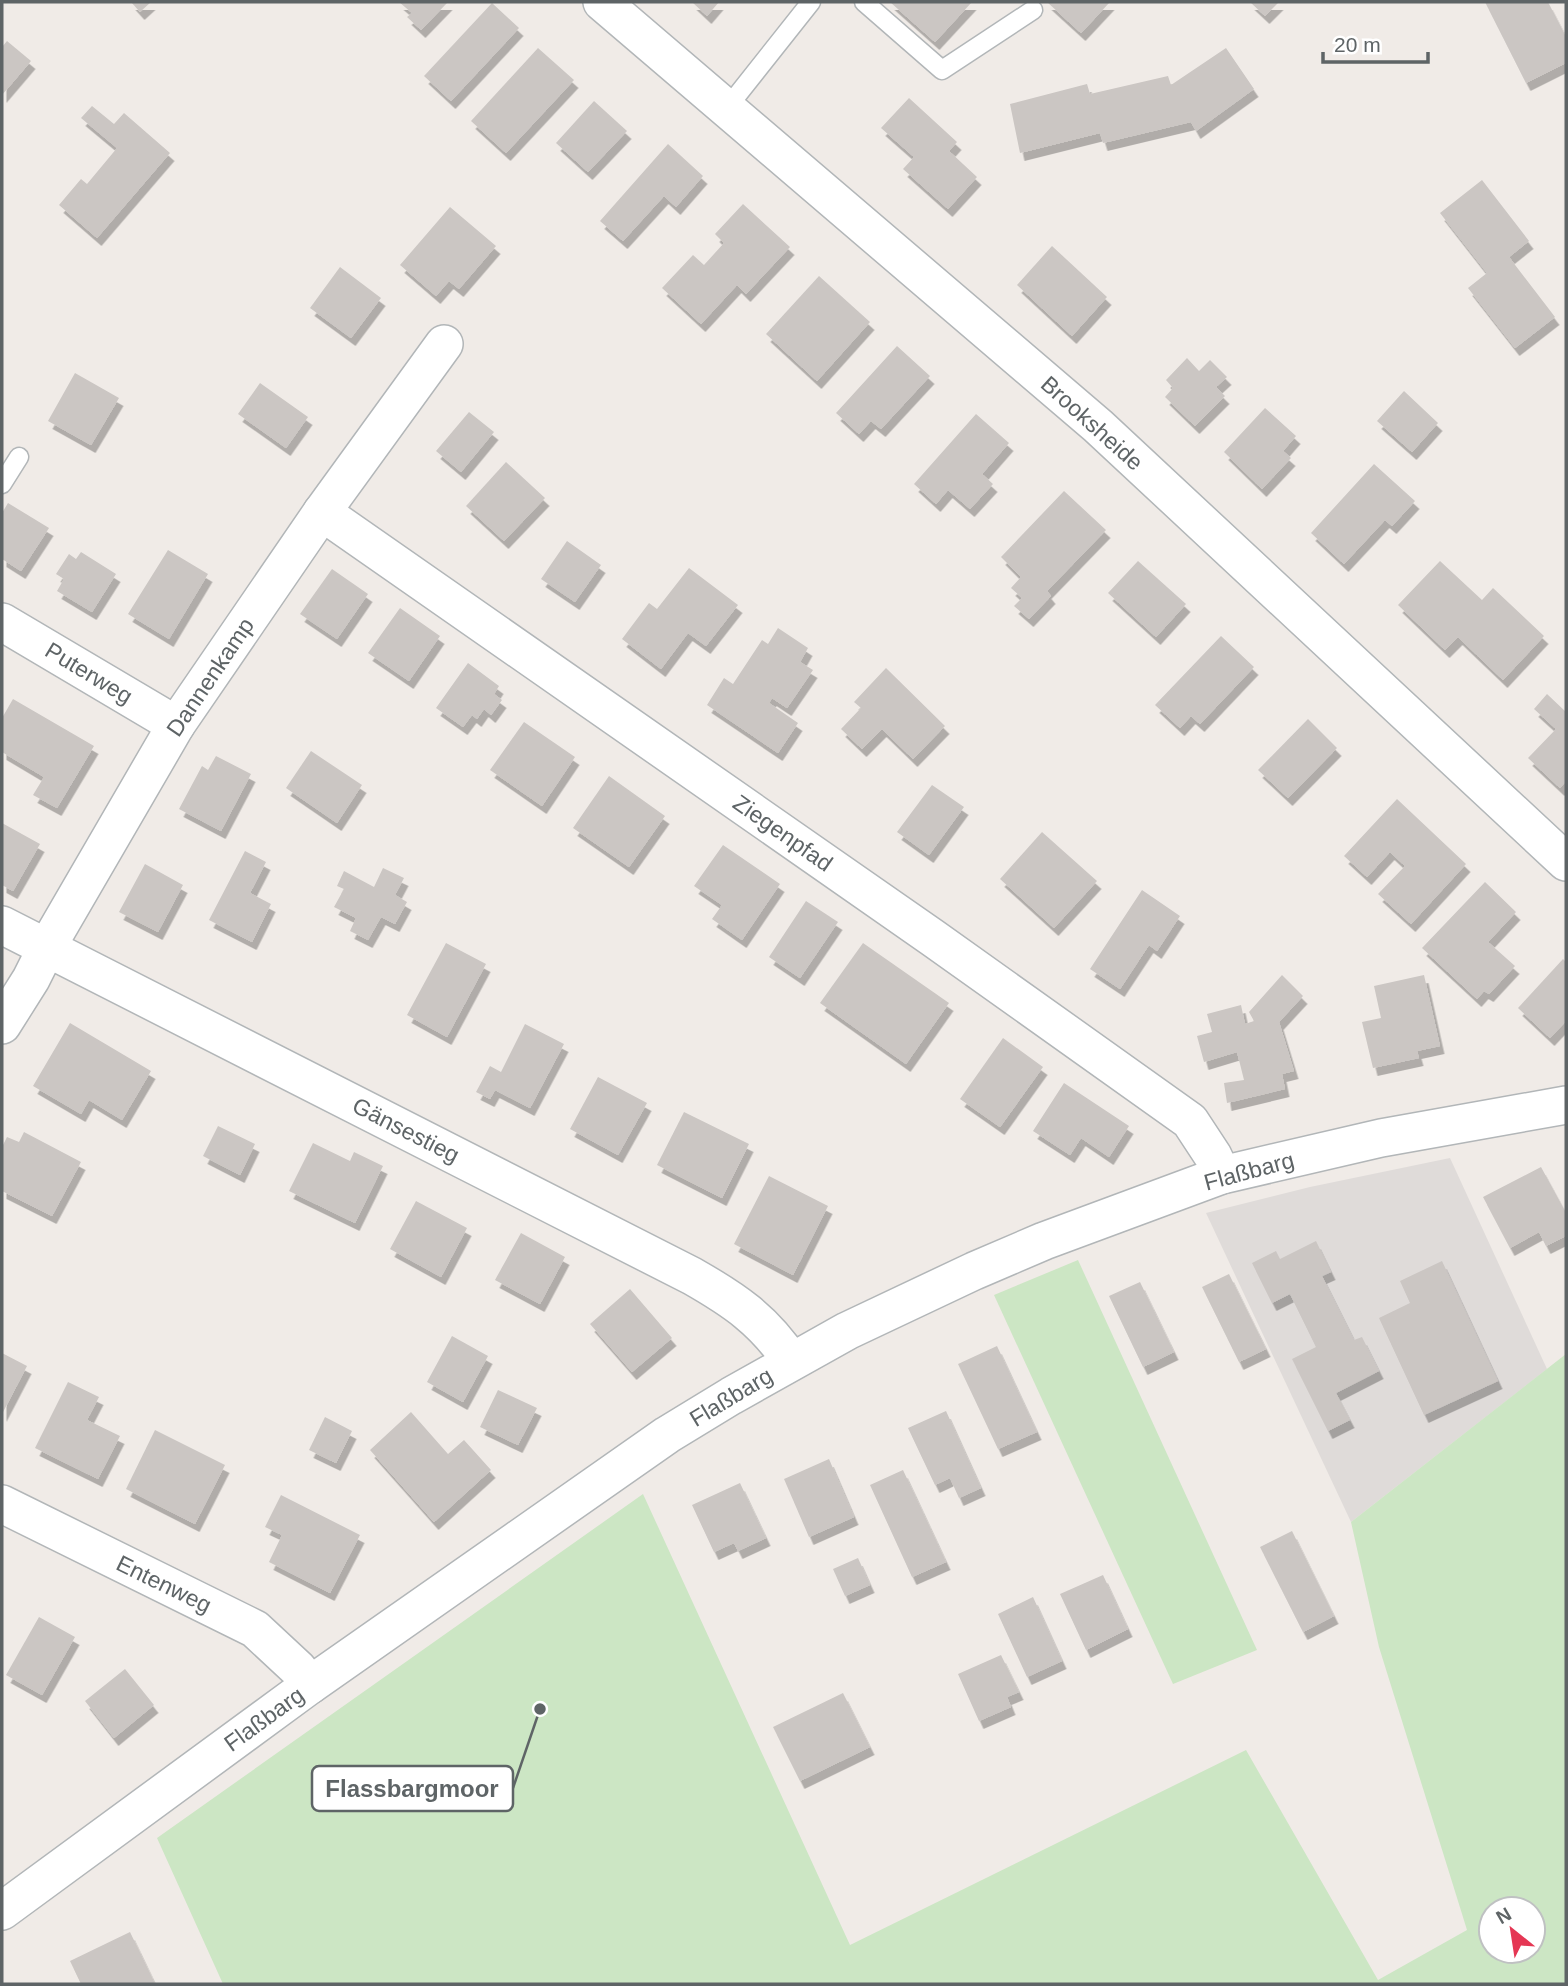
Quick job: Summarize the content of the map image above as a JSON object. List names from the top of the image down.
{
  "streets": {
    "street": [
      "Brooksheide",
      "Puterweg",
      "Dannenkamp",
      "Ziegenpfad",
      "Gänsestieg",
      "Flaßbarg",
      "Entenweg"
    ]
  },
  "crossings": [
    ["Puterweg", "Dannenkamp"],
    ["Dannenkamp", "Ziegenpfad"],
    ["Dannenkamp", "Gänsestieg"],
    ["Ziegenpfad", "Flaßbarg"],
    ["Gänsestieg", "Flaßbarg"],
    ["Flaßbarg", "Entenweg"]
  ],
  "places": ["Flassbargmoor"],
  "scale_bar": "20 m",
  "north": "top left"
}
